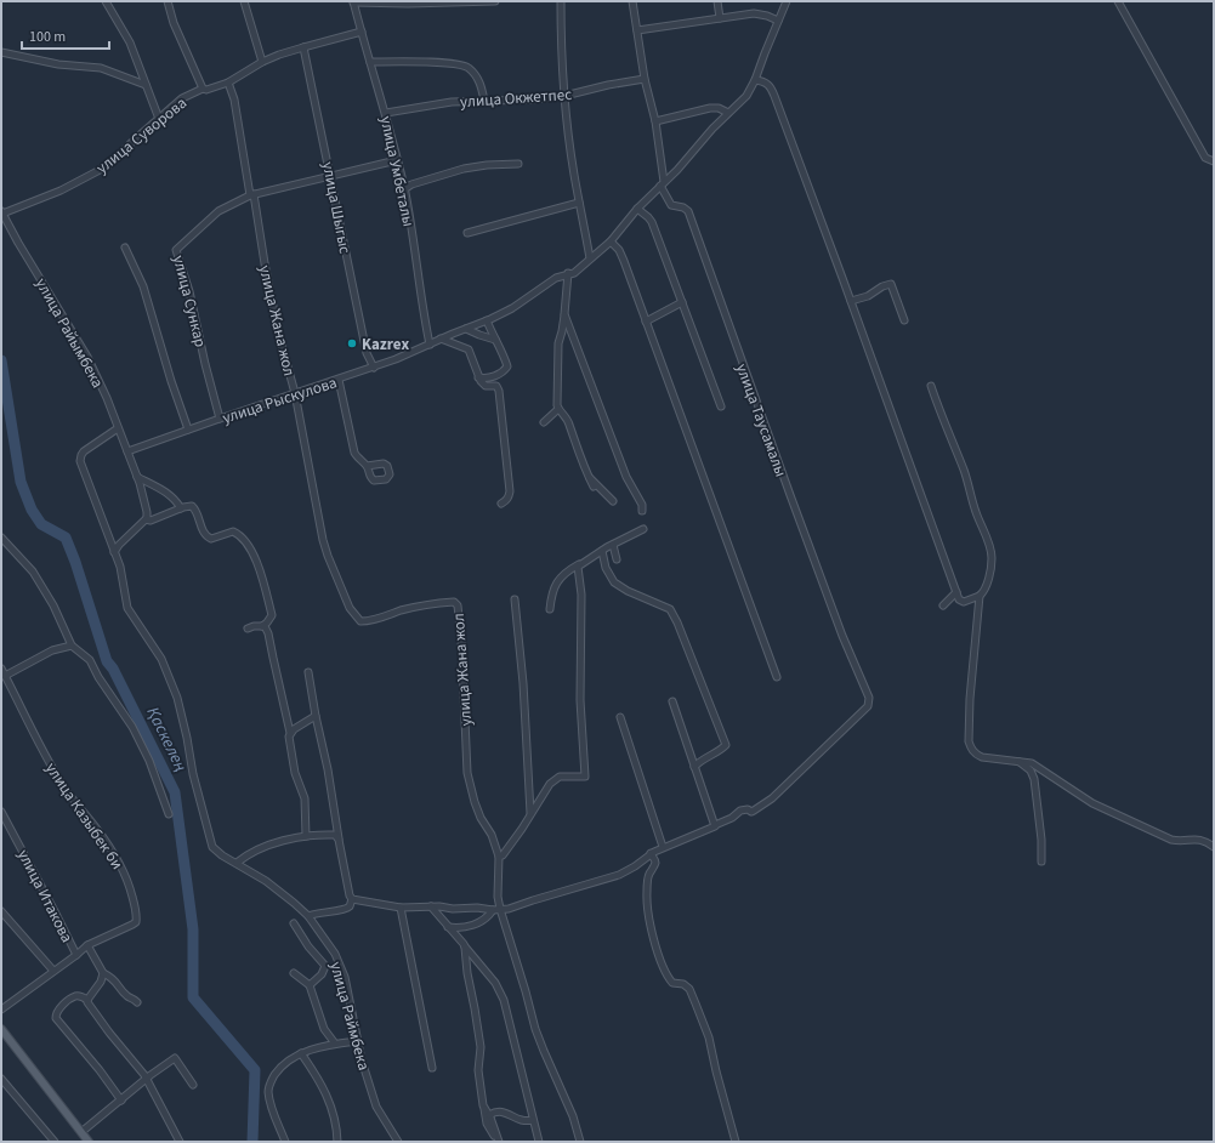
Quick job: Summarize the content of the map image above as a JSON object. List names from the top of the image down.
{
  "streets": {
    "street": [
      "улица Окжетпес",
      "улица Суворова",
      "улица Умбеталы",
      "улица Шыгыс",
      "улица Сункар",
      "улица Жана жол",
      "улица Райымбека",
      "улица Рыскулова",
      "улица Таусамалы",
      "улица Казыбек би",
      "улица Итакова",
      "улица Раймбека"
    ]
  },
  "crossings": [
    ["улица Окжетпес", "улица Умбеталы"],
    ["улица Окжетпес", "улица Таусамалы"],
    ["улица Суворова", "улица Умбеталы"],
    ["улица Суворова", "улица Шыгыс"],
    ["улица Суворова", "улица Жана жол"],
    ["улица Суворова", "улица Райымбека"],
    ["улица Умбеталы", "улица Сункар"],
    ["улица Умбеталы", "улица Рыскулова"],
    ["улица Шыгыс", "улица Сункар"],
    ["улица Шыгыс", "улица Рыскулова"],
    ["улица Сункар", "улица Жана жол"],
    ["улица Сункар", "улица Рыскулова"],
    ["улица Жана жол", "улица Рыскулова"],
    ["улица Рыскулова", "улица Таусамалы"]
  ],
  "water": ["Қаскелең"],
  "places": ["Kazrex"],
  "scale_bar": "100 m"
}
